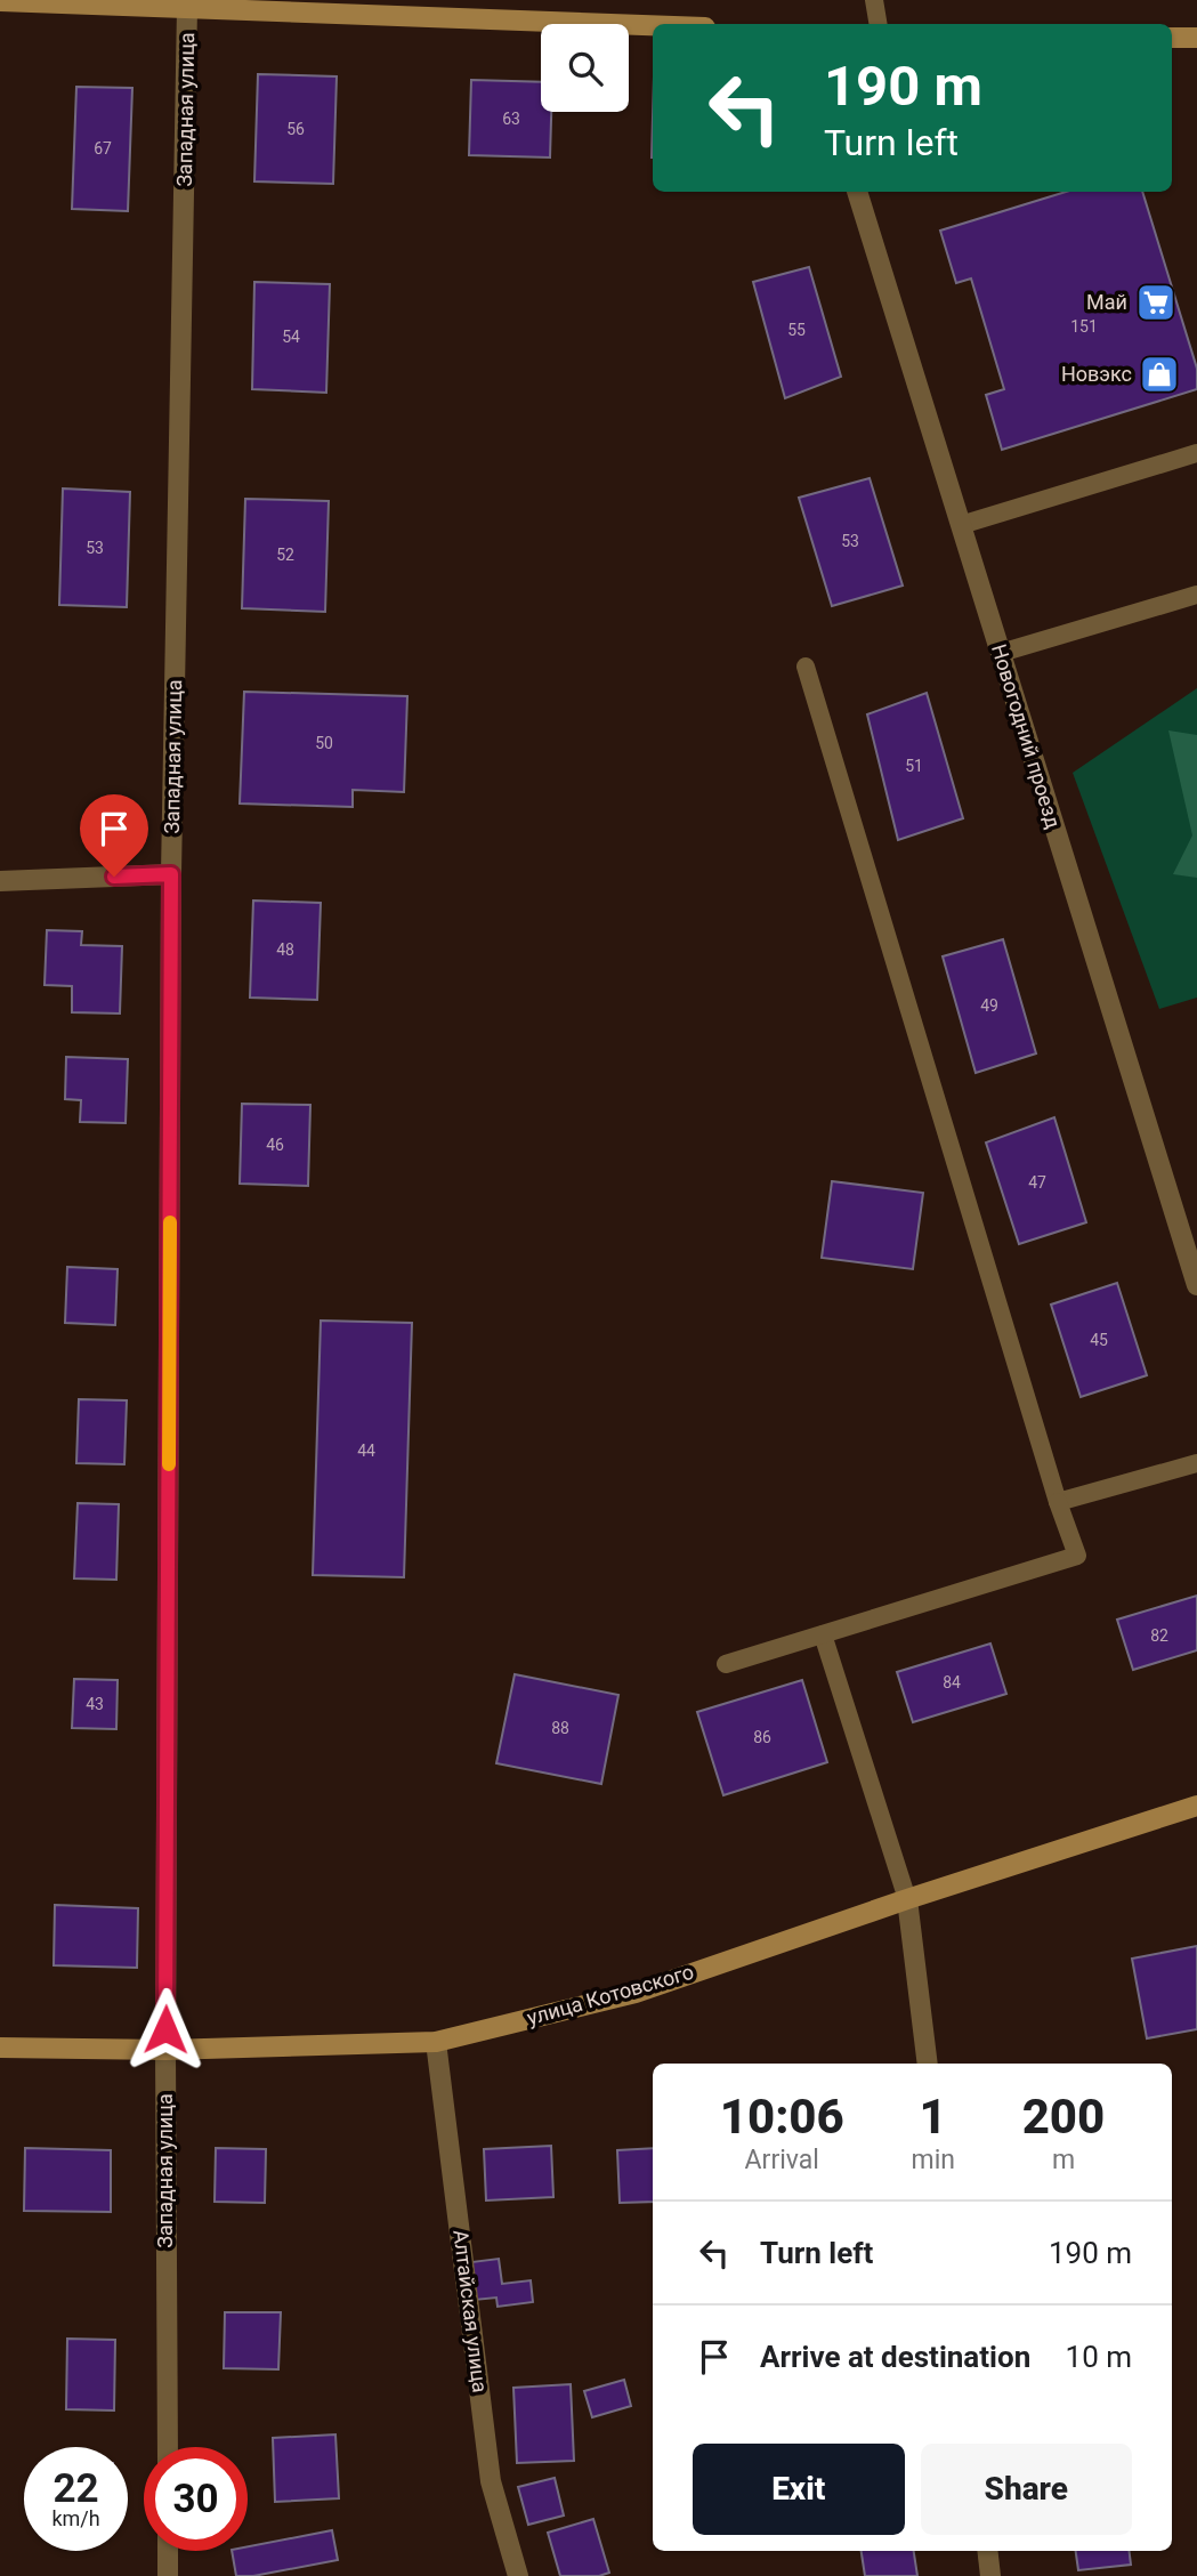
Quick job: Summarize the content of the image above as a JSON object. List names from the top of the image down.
{
  "streets": {
    "street": [
      "Западная улица",
      "Новогодний проезд",
      "улица Котовского",
      "Алтайская улица"
    ]
  },
  "crossings": [
    ["Западная улица", "улица Котовского"],
    ["улица Котовского", "Алтайская улица"]
  ],
  "places": {
    "supermarket": ["Май"],
    "shop": ["Новэкс"]
  },
  "house_numbers": [
    "63",
    "56",
    "67",
    "151",
    "55",
    "54",
    "53",
    "53",
    "52",
    "50",
    "51",
    "48",
    "49",
    "46",
    "47",
    "45",
    "44",
    "82",
    "84",
    "43",
    "88",
    "86"
  ],
  "page": {
    "turn": ["190 m", "Turn left"],
    "eta": [
      "10:06",
      "Arrival",
      "1",
      "min",
      "200",
      "m"
    ],
    "list": [
      {
        "name": "Turn left",
        "value": "190 m"
      },
      {
        "name": "Arrive at destination",
        "value": "10 m"
      }
    ],
    "buttons": ["Exit", "Share"],
    "speed": "22 km/h",
    "limit": "30"
  }
}
